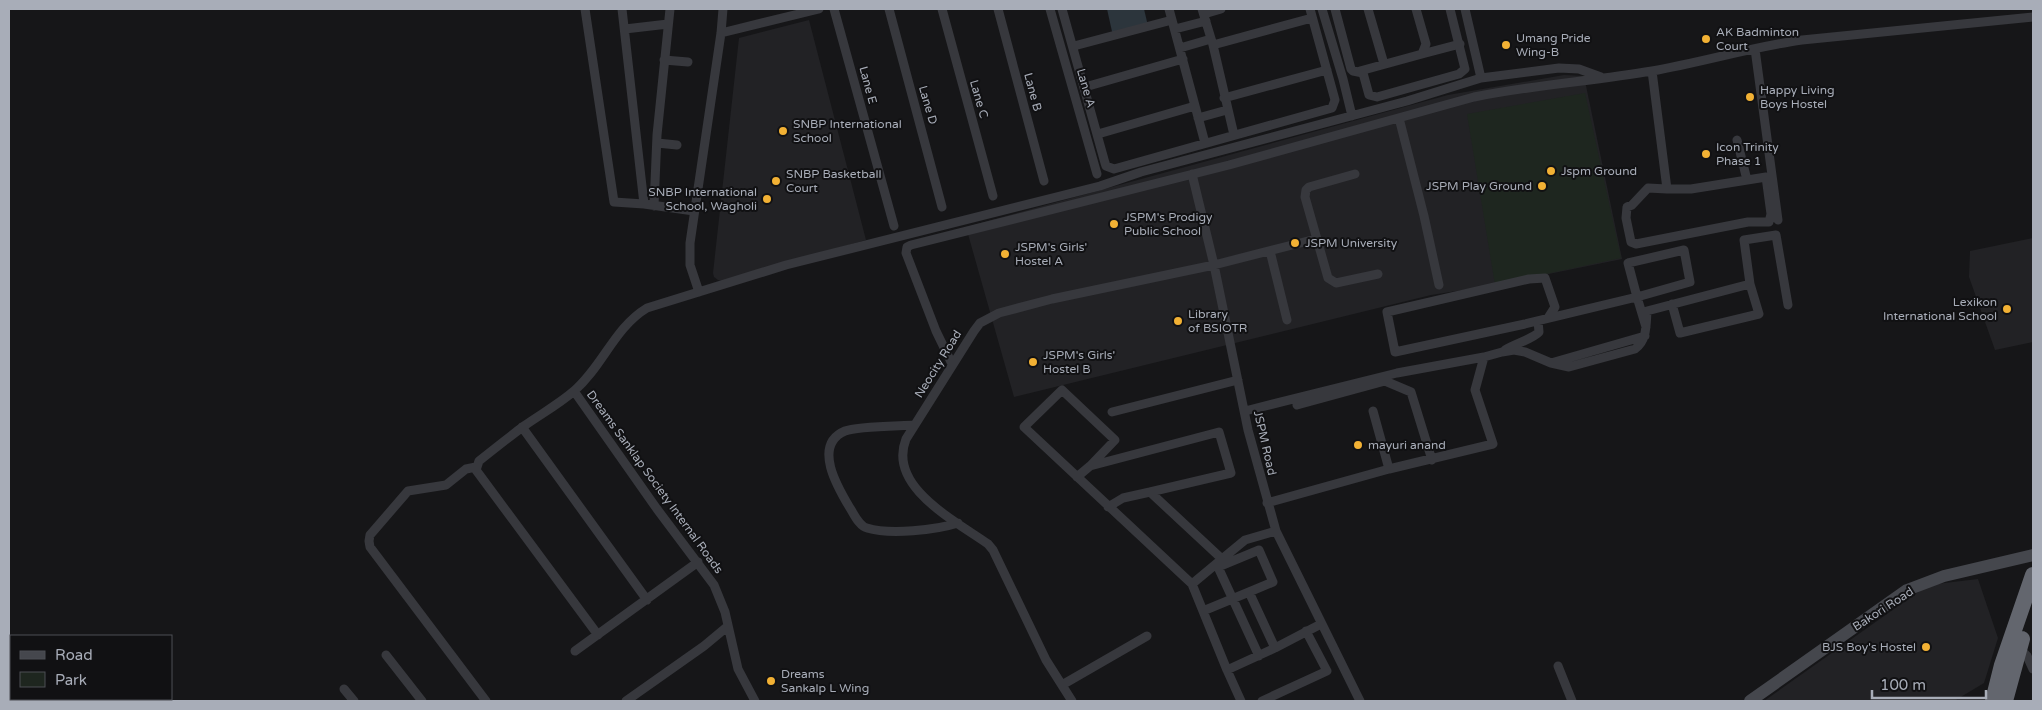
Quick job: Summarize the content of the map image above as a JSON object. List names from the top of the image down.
{
  "streets": {
    "street": [
      "Lane E",
      "Lane A",
      "Lane B",
      "Lane C",
      "Lane D",
      "Neocity Road",
      "JSPM Road",
      "Dreams Sanklap Society Internal Roads",
      "Bakori Road"
    ]
  },
  "crossings": [
    ["Neocity Road", "JSPM Road"]
  ],
  "places": [
    "AK Badminton Court",
    "Umang Pride Wing-B",
    "Happy Living Boys Hostel",
    "SNBP International School",
    "Icon Trinity Phase 1",
    "Jspm Ground",
    "SNBP Basketball Court",
    "JSPM Play Ground",
    "SNBP International School, Wagholi",
    "JSPM's Prodigy Public School",
    "JSPM University",
    "JSPM's Girls' Hostel A",
    "Lexikon International School",
    "Library of BSIOTR",
    "JSPM's Girls' Hostel B",
    "mayuri anand",
    "BJS Boy's Hostel",
    "Dreams Sankalp L Wing"
  ],
  "legend": ["Road", "Park"],
  "scale_bar": "100 m"
}
